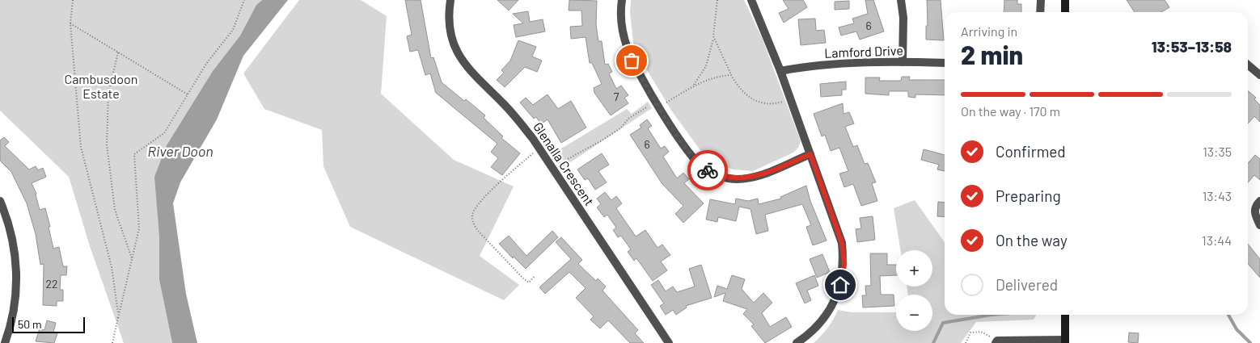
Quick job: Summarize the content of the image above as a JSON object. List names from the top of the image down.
{
  "streets": {
    "street": ["Lamford Drive", "Glenalla Crescent"]
  },
  "water": ["River Doon"],
  "parks": ["Cambusdoon Estate"],
  "house_numbers": [
    "6",
    "7",
    "6",
    "22"
  ],
  "scale_bar": "50 m",
  "page": {
    "heading": ["2 min", "Arriving in", "13:53–13:58"],
    "bar": "On the way · 170 m",
    "list": [
      ["Confirmed", "13:35"],
      ["Preparing", "13:43"],
      ["On the way", "13:44"],
      "Delivered"
    ],
    "map_buttons": ["+", "−"],
    "scale": "50 m"
  }
}
